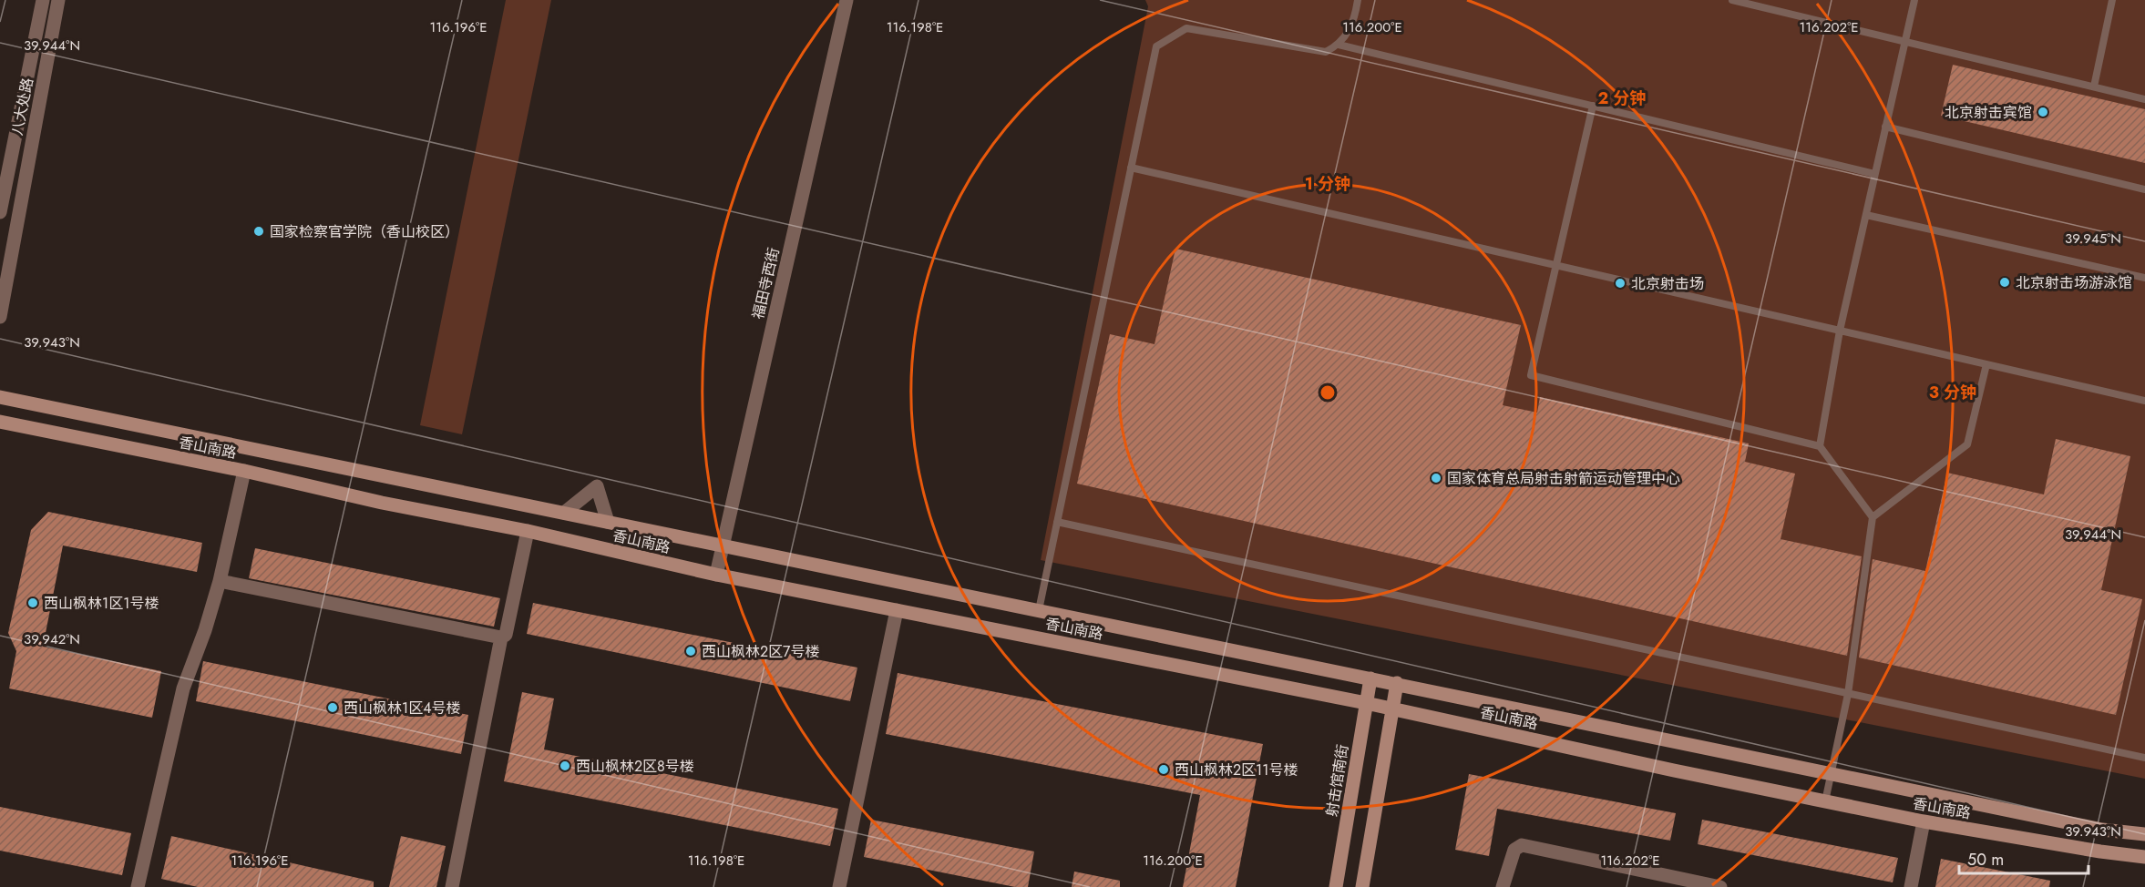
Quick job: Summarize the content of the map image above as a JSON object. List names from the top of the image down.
{
  "streets": {
    "main road": ["香山南路", "射击馆南街"],
    "street": ["八大处路", "福田寺西街"]
  },
  "crossings": [
    ["福田寺西街", "香山南路"],
    ["香山南路", "射击馆南街"]
  ],
  "places": [
    "北京射击宾馆",
    "国家检察官学院（香山校区）",
    "北京射击场游泳馆",
    "北京射击场",
    "国家体育总局射击射箭运动管理中心",
    "西山枫林1区1号楼",
    "西山枫林2区7号楼",
    "西山枫林1区4号楼",
    "西山枫林2区8号楼",
    "西山枫林2区11号楼"
  ],
  "scale_bar": "50 m",
  "coordinates": [
    "116.200°E",
    "116.196°E",
    "116.198°E",
    "116.202°E",
    "39.944°N",
    "39.945°N",
    "39.943°N",
    "39.942°N"
  ],
  "rings": ["2 分钟", "1 分钟", "3 分钟"]
}
